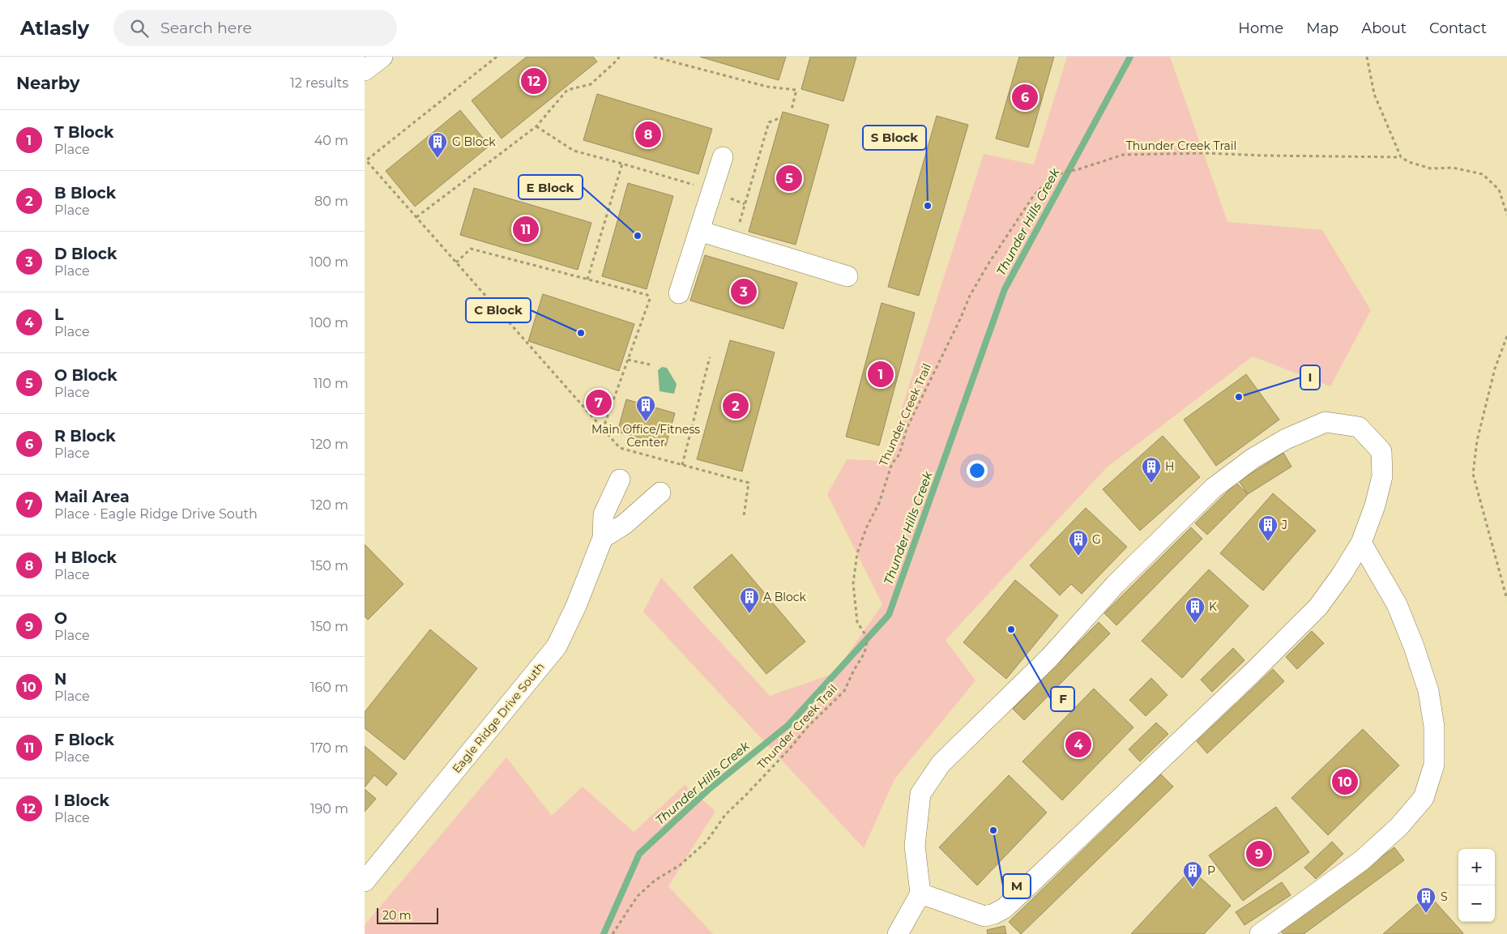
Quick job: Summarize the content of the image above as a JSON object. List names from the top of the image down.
{
  "streets": {
    "street": ["Eagle Ridge Drive South"],
    "path": ["Thunder Creek Trail"]
  },
  "water": ["Thunder Hills Creek"],
  "places": {
    "building": [
      "G Block",
      "Main Office/Fitness Center",
      "H",
      "J",
      "G",
      "A Block",
      "K",
      "P",
      "S"
    ],
    "other": [
      "S Block",
      "E Block",
      "C Block",
      "I",
      "F",
      "M"
    ]
  },
  "scale_bar": "20 m",
  "page": {
    "header": "Atlasly",
    "search": "Search here",
    "nav": [
      "Home",
      "Map",
      "About",
      "Contact"
    ],
    "heading": ["Nearby", "12 results"],
    "pins": [
      "12",
      "6",
      "8",
      "5",
      "11",
      "3",
      "1",
      "7",
      "2",
      "4",
      "10",
      "9"
    ],
    "list": [
      {
        "mark": "1",
        "name": "T Block",
        "note": "Place",
        "value": "40 m"
      },
      {
        "mark": "2",
        "name": "B Block",
        "note": "Place",
        "value": "80 m"
      },
      {
        "mark": "3",
        "name": "D Block",
        "note": "Place",
        "value": "100 m"
      },
      {
        "mark": "4",
        "name": "L",
        "note": "Place",
        "value": "100 m"
      },
      {
        "mark": "5",
        "name": "O Block",
        "note": "Place",
        "value": "110 m"
      },
      {
        "mark": "6",
        "name": "R Block",
        "note": "Place",
        "value": "120 m"
      },
      {
        "mark": "7",
        "name": "Mail Area",
        "note": "Place · Eagle Ridge Drive South",
        "value": "120 m"
      },
      {
        "mark": "8",
        "name": "H Block",
        "note": "Place",
        "value": "150 m"
      },
      {
        "mark": "9",
        "name": "O",
        "note": "Place",
        "value": "150 m"
      },
      {
        "mark": "10",
        "name": "N",
        "note": "Place",
        "value": "160 m"
      },
      {
        "mark": "11",
        "name": "F Block",
        "note": "Place",
        "value": "170 m"
      },
      {
        "mark": "12",
        "name": "I Block",
        "note": "Place",
        "value": "190 m"
      }
    ],
    "map_buttons": ["+", "−"],
    "scale": "20 m"
  }
}
